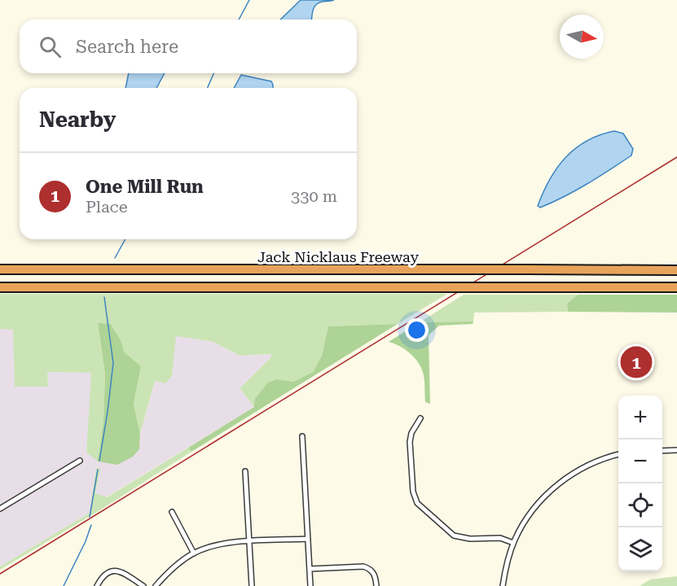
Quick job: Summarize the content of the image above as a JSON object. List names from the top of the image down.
{
  "streets": {
    "highway": ["Jack Nicklaus Freeway"]
  },
  "north": "right",
  "page": {
    "search": "Search here",
    "heading": "Nearby",
    "list": [
      {
        "mark": "1",
        "name": "One Mill Run",
        "note": "Place",
        "value": "330 m"
      }
    ],
    "pins": "1",
    "map_buttons": ["+", "−"]
  }
}
